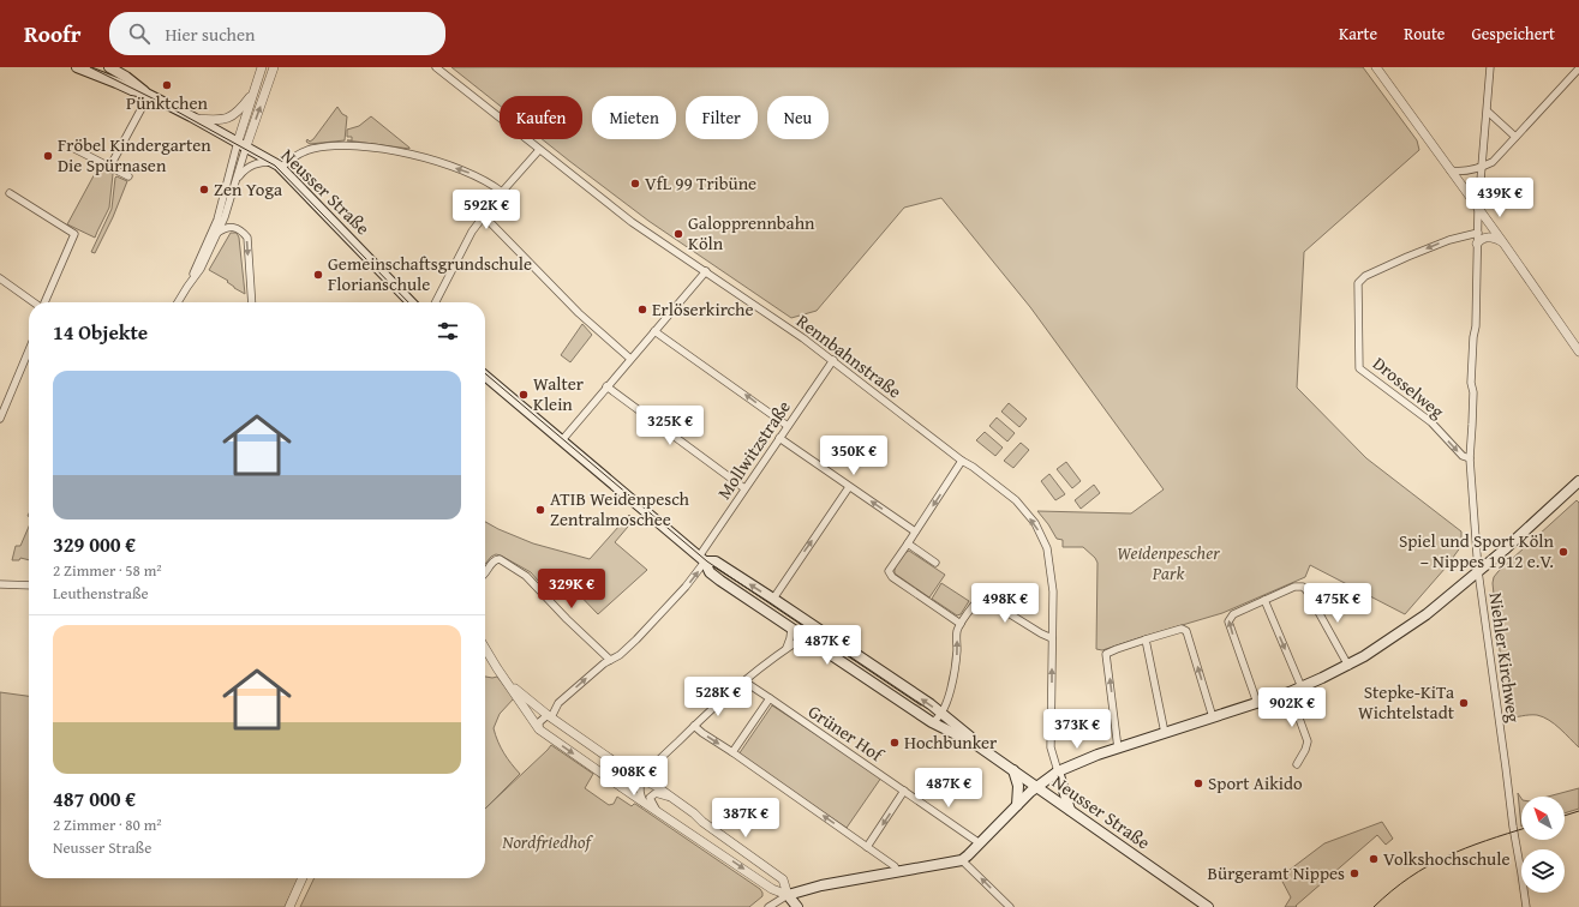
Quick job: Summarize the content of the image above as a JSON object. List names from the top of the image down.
{
  "streets": {
    "main road": ["Neusser Straße"],
    "street": [
      "Rennbahnstraße",
      "Drosselweg",
      "Mollwitzstraße",
      "Niehler Kirchweg",
      "Grüner Hof"
    ]
  },
  "crossings": [
    ["Neusser Straße", "Mollwitzstraße"],
    ["Rennbahnstraße", "Mollwitzstraße"],
    ["Drosselweg", "Niehler Kirchweg"]
  ],
  "one_way": ["Mollwitzstraße"],
  "parks": ["Weidenpescher Park", "Nordfriedhof"],
  "places": [
    "Pünktchen",
    "Fröbel Kindergarten Die Spürnasen",
    "VfL 99 Tribüne",
    "Zen Yoga",
    "Galopprennbahn Köln",
    "Gemeinschaftsgrundschule Florianschule",
    "Erlöserkirche",
    "Walter Klein",
    "ATIB Weidenpesch Zentralmoschee",
    "Spiel und Sport Köln – Nippes 1912 e.V.",
    "Stepke-KiTa Wichtelstadt",
    "Hochbunker",
    "Sport Aikido",
    "Volkshochschule",
    "Bürgeramt Nippes"
  ],
  "north": "top left",
  "page": {
    "header": "Roofr",
    "search": "Hier suchen",
    "nav": ["Karte", "Route", "Gespeichert"],
    "chip": [
      "Kaufen",
      "Mieten",
      "Filter",
      "Neu"
    ],
    "price": [
      "439K €",
      "592K €",
      "325K €",
      "350K €",
      "329K €",
      "498K €",
      "475K €",
      "487K €",
      "528K €",
      "902K €",
      "373K €",
      "908K €",
      "487K €",
      "387K €"
    ],
    "heading": "14 Objekte",
    "list": [
      {
        "name": "329 000 €",
        "note": "2 Zimmer · 58 m² · Leuthenstraße"
      },
      {
        "name": "487 000 €",
        "note": "2 Zimmer · 80 m² · Neusser Straße"
      }
    ]
  }
}
